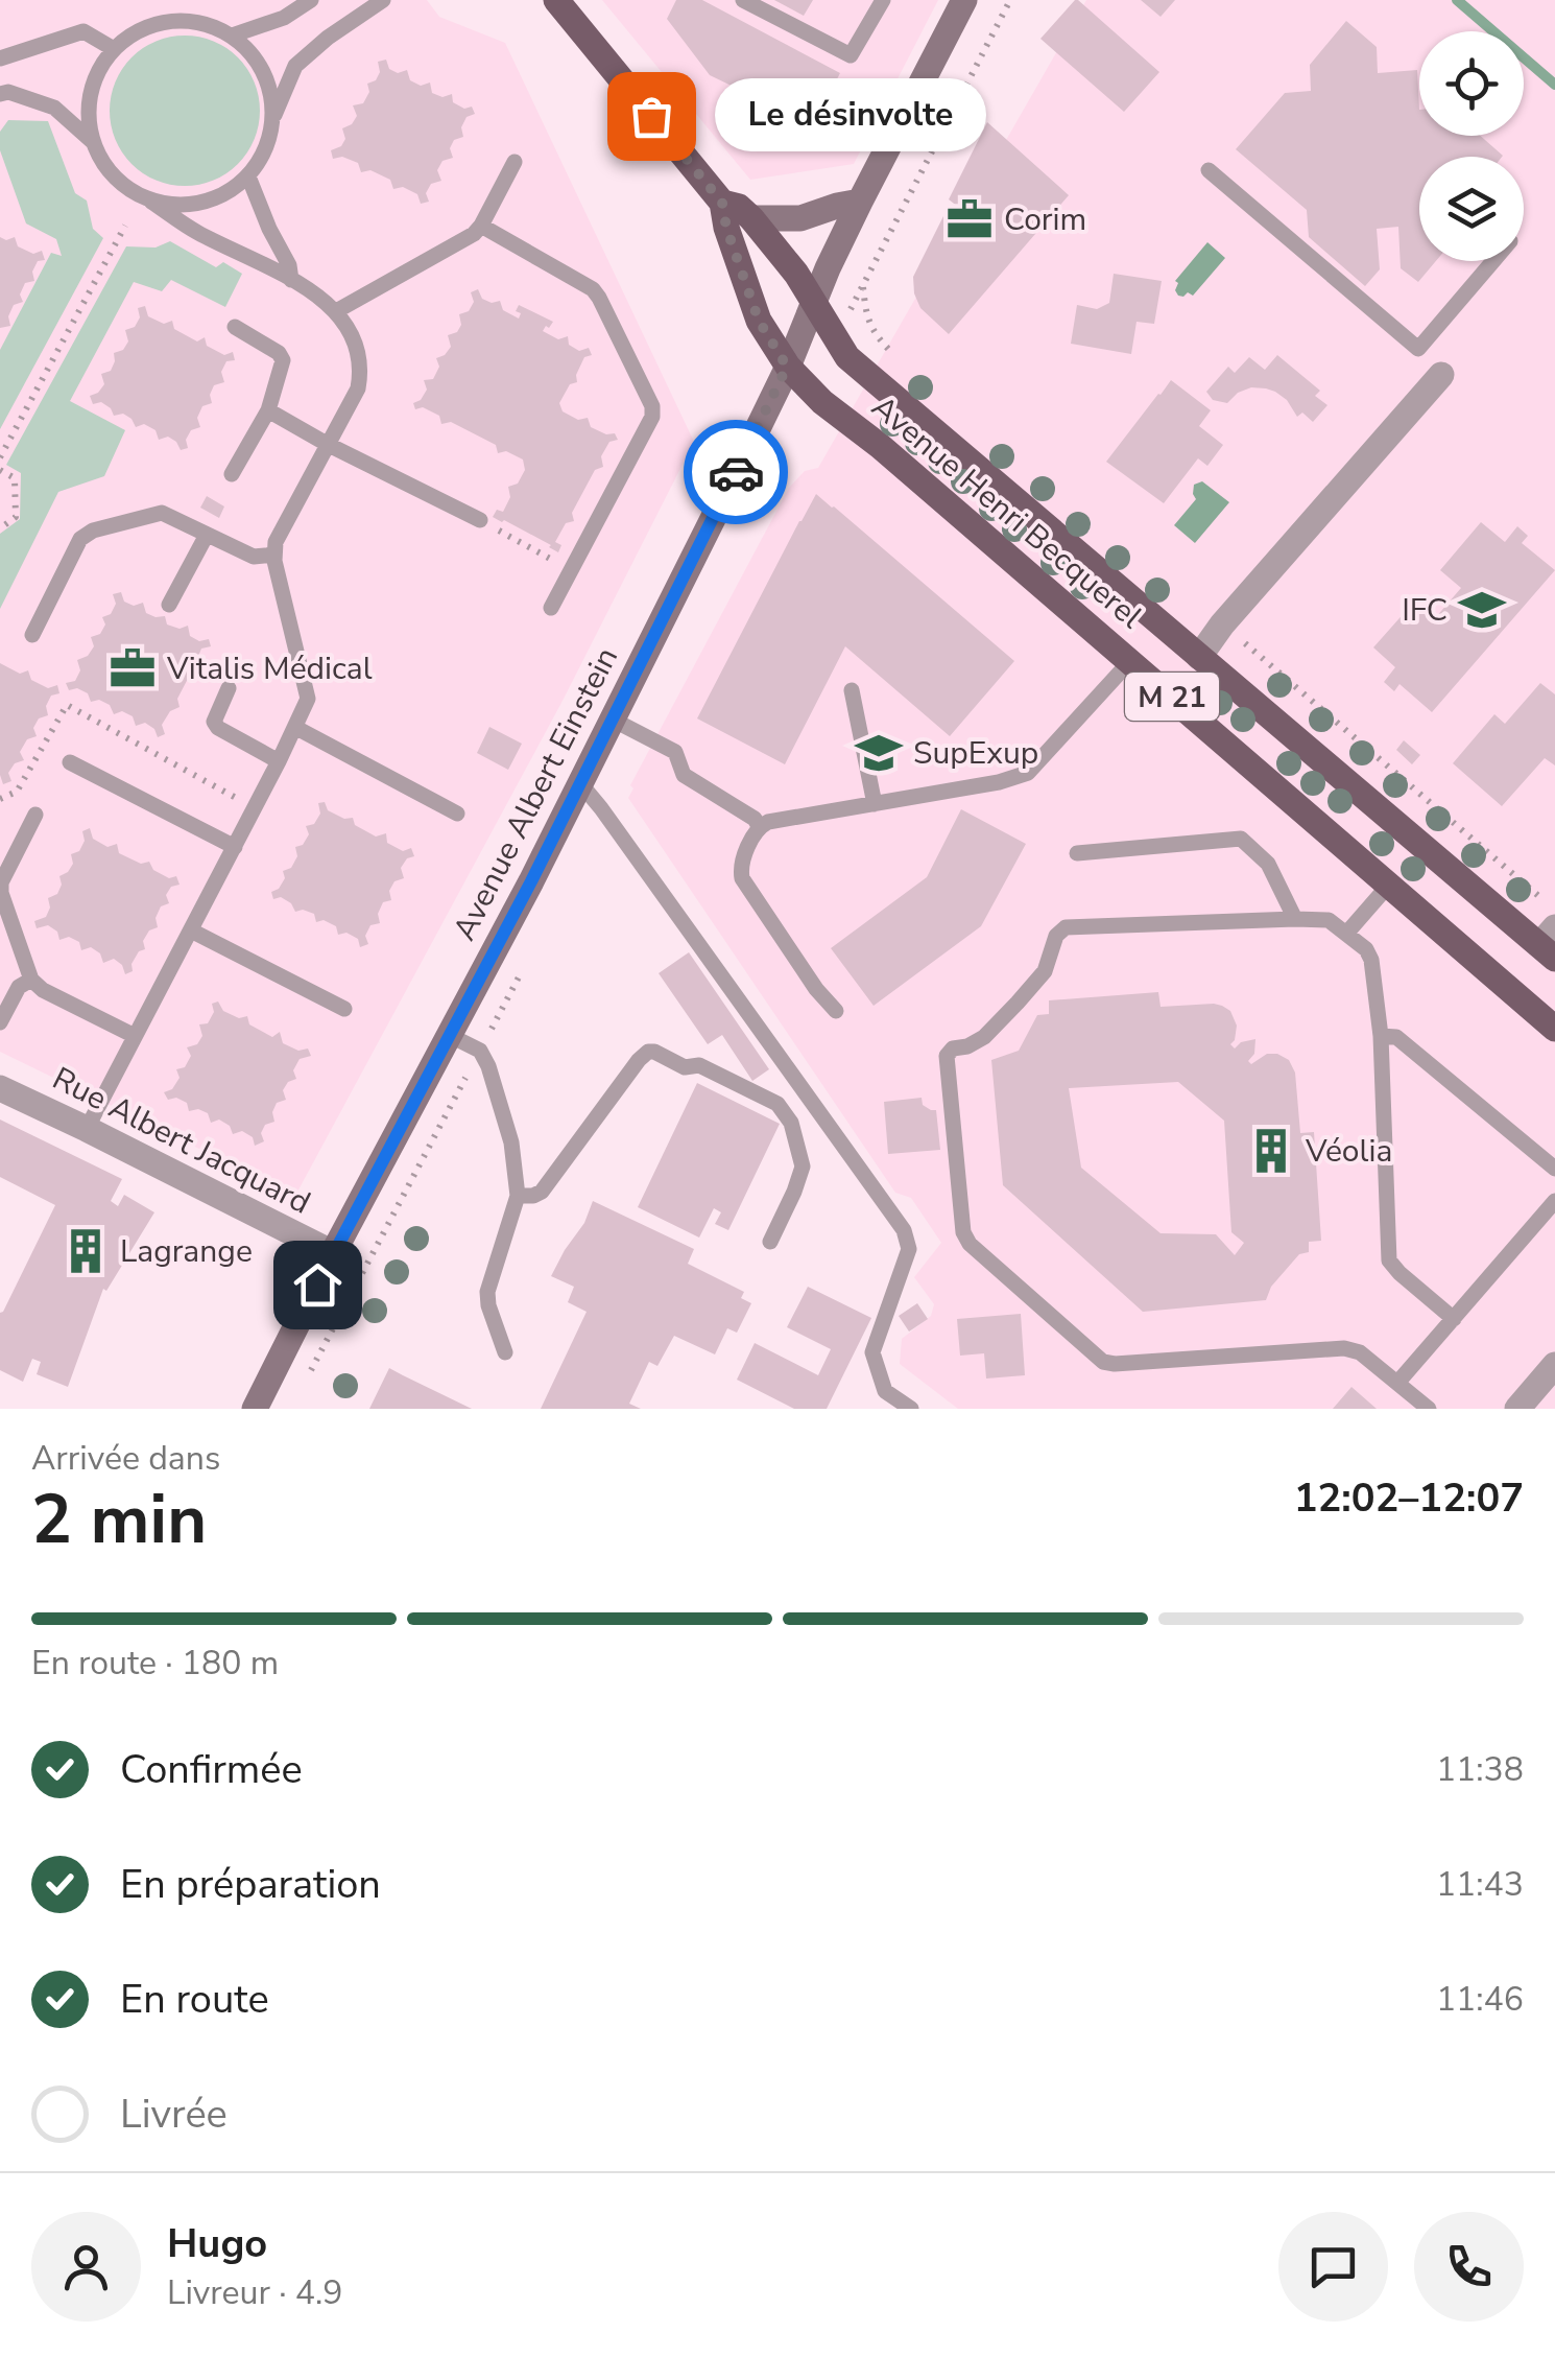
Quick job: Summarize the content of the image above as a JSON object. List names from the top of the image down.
{
  "streets": {
    "main road": ["Avenue Henri Becquerel", "M 21", "Avenue Albert Einstein"],
    "street": ["Rue Albert Jacquard"]
  },
  "crossings": [
    ["Avenue Henri Becquerel", "Avenue Albert Einstein"],
    ["Avenue Albert Einstein", "Rue Albert Jacquard"]
  ],
  "places": {
    "other": ["Le désinvolte"],
    "office": ["Corim", "Vitalis Médical"],
    "school or university": ["IFC", "SupExup"],
    "building": ["Véolia", "Lagrange"]
  },
  "page": {
    "bubble": "Le désinvolte",
    "heading": ["2 min", "Arrivée dans", "12:02–12:07"],
    "panel": ["Hugo", "Livreur · 4.9"],
    "bar": "En route · 180 m",
    "list": [
      ["Confirmée", "11:38"],
      ["En préparation", "11:43"],
      ["En route", "11:46"],
      "Livrée"
    ]
  }
}
